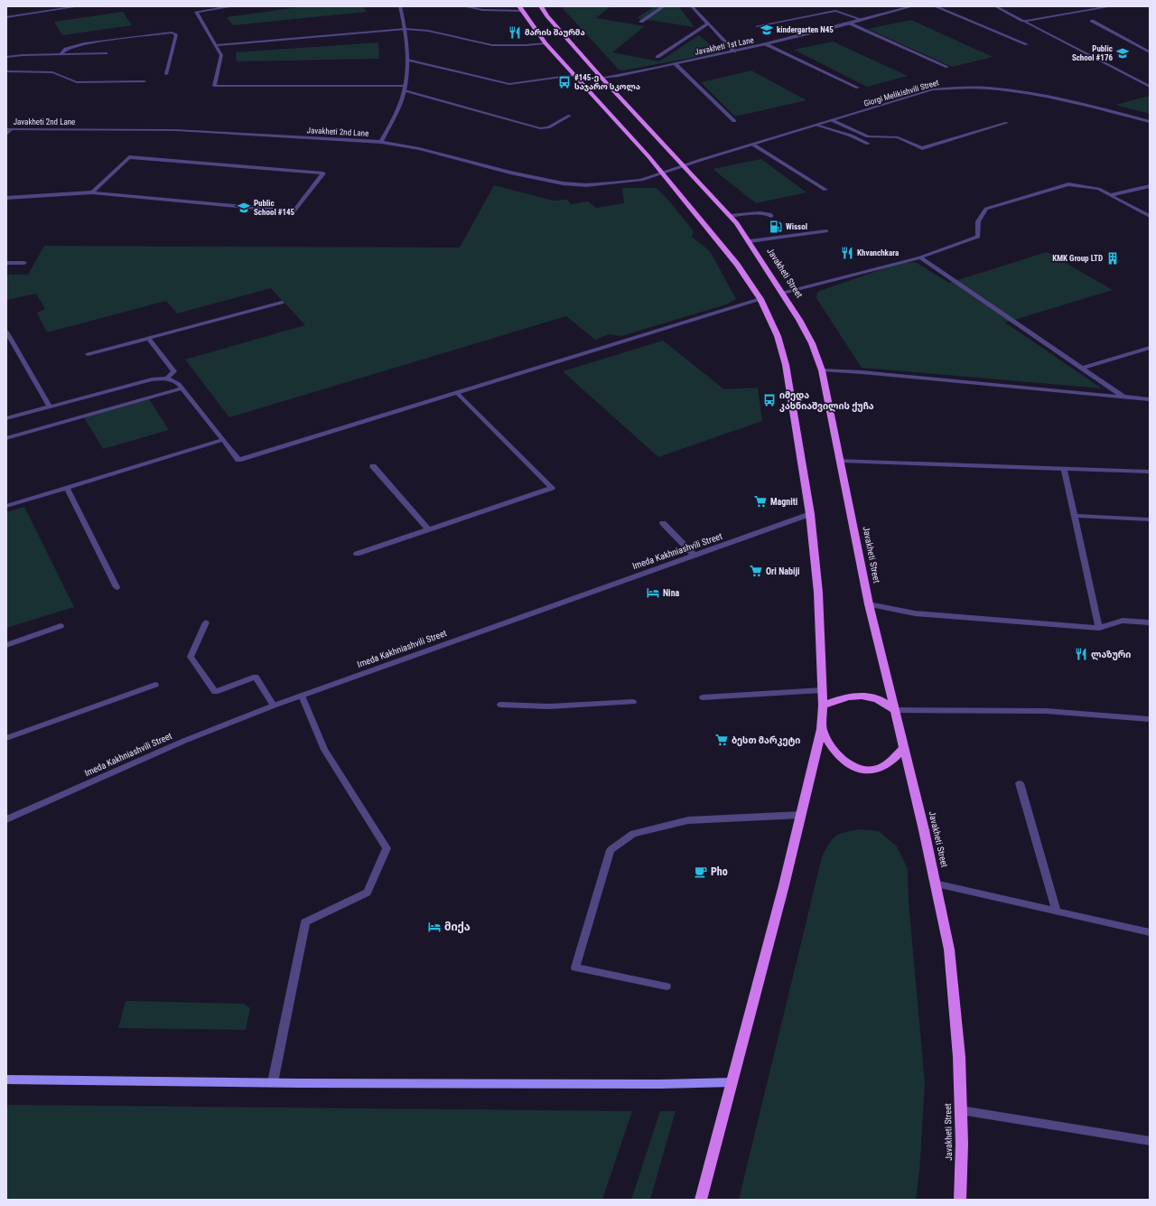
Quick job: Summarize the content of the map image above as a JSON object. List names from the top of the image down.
{
  "streets": {
    "main road": ["Javakheti Street"],
    "street": [
      "Javakheti 1st Lane",
      "Giorgi Melikishvili Street",
      "Javakheti 2nd Lane",
      "Imeda Kakhniashvili Street"
    ]
  },
  "crossings": [
    ["Javakheti 1st Lane", "Javakheti Street"],
    ["Giorgi Melikishvili Street", "Javakheti 2nd Lane"],
    ["Giorgi Melikishvili Street", "Javakheti Street"],
    ["Javakheti 2nd Lane", "Javakheti Street"]
  ],
  "places": {
    "school or university": ["kindergarten N45", "Public School #176", "Public School #145"],
    "restaurant": ["მარის შაურმა", "Khvanchkara", "ლაზური"],
    "bus stop": ["#145-ე საჯარო სკოლა", "იმედა კახნიაშვილის ქუჩა"],
    "fuel station": ["Wissol"],
    "building": ["KMK Group LTD"],
    "supermarket": ["Magniti", "Ori Nabiji", "ბესთ მარკეტი"],
    "hotel": ["Nina", "მიქა"],
    "cafe": ["Pho"]
  }
}
